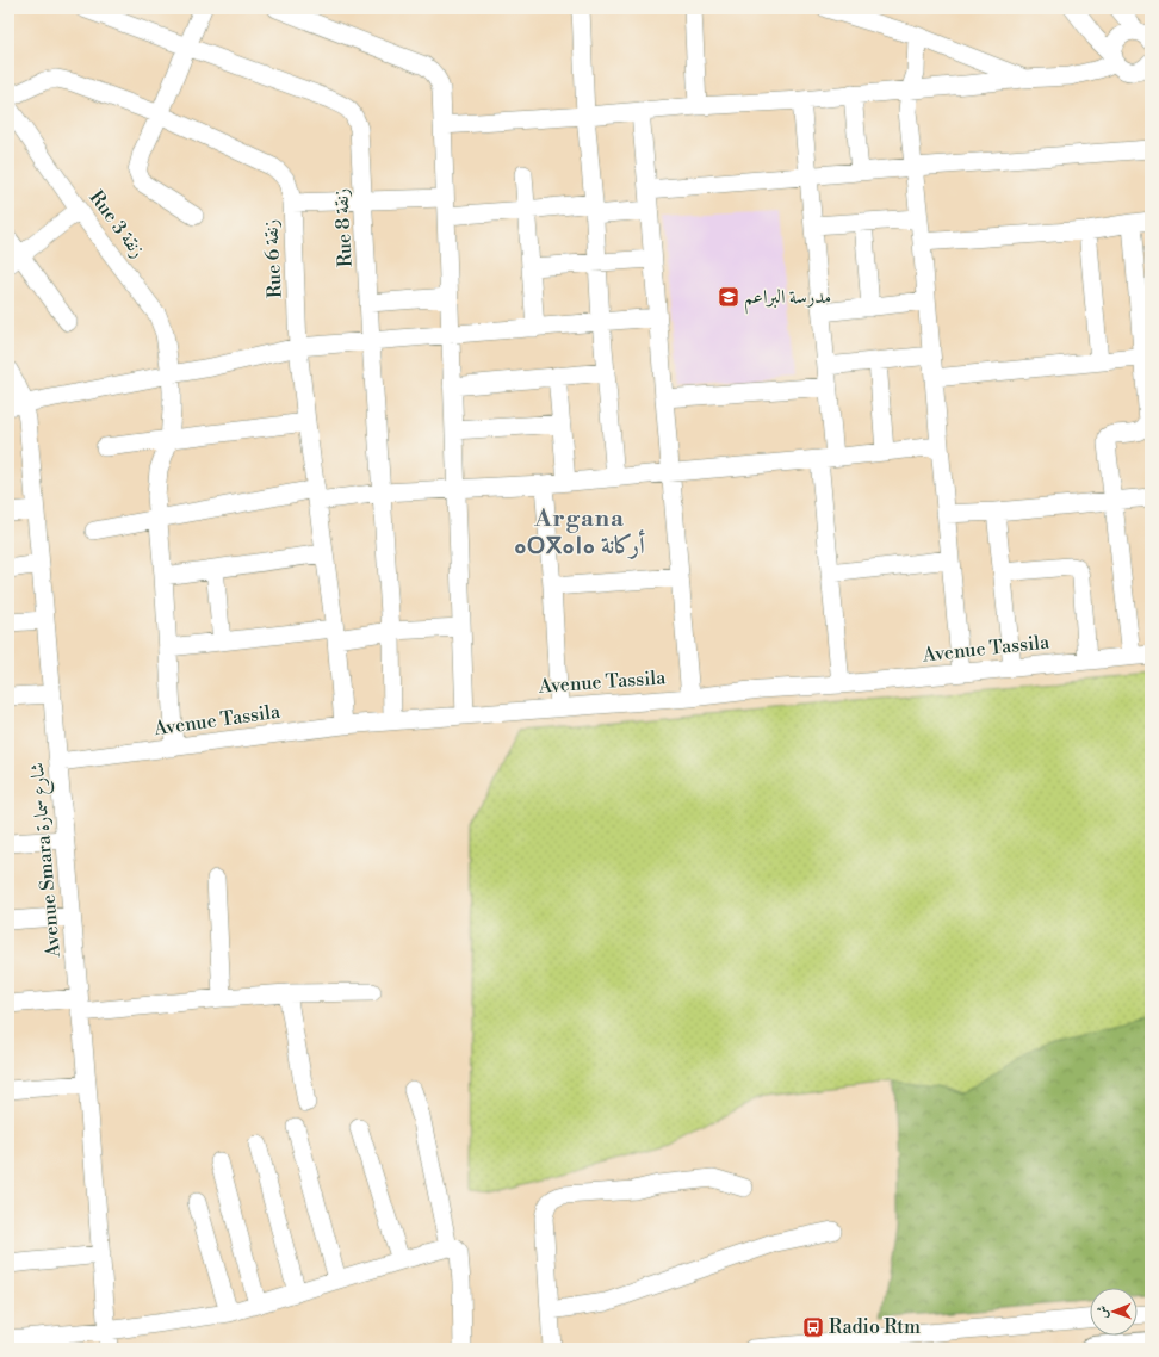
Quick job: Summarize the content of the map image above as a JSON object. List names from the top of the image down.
{
  "streets": {
    "street": [
      "Rue 3 زنقة",
      "Rue 8 زنقة",
      "Rue 6 زنقة",
      "Avenue Tassila",
      "Avenue Smara شارع سمارة"
    ]
  },
  "crossings": [
    ["Rue 3 زنقة", "Avenue Tassila"],
    ["Rue 8 زنقة", "Avenue Tassila"],
    ["Rue 6 زنقة", "Avenue Tassila"],
    ["Avenue Tassila", "Avenue Smara شارع سمارة"]
  ],
  "districts": ["Argana ⴰⵔⴳⴰⵏⴰ أركانة"],
  "places": {
    "school or university": ["مدرسة البراعم"],
    "bus stop": ["Radio Rtm"]
  },
  "north": "left"
}
